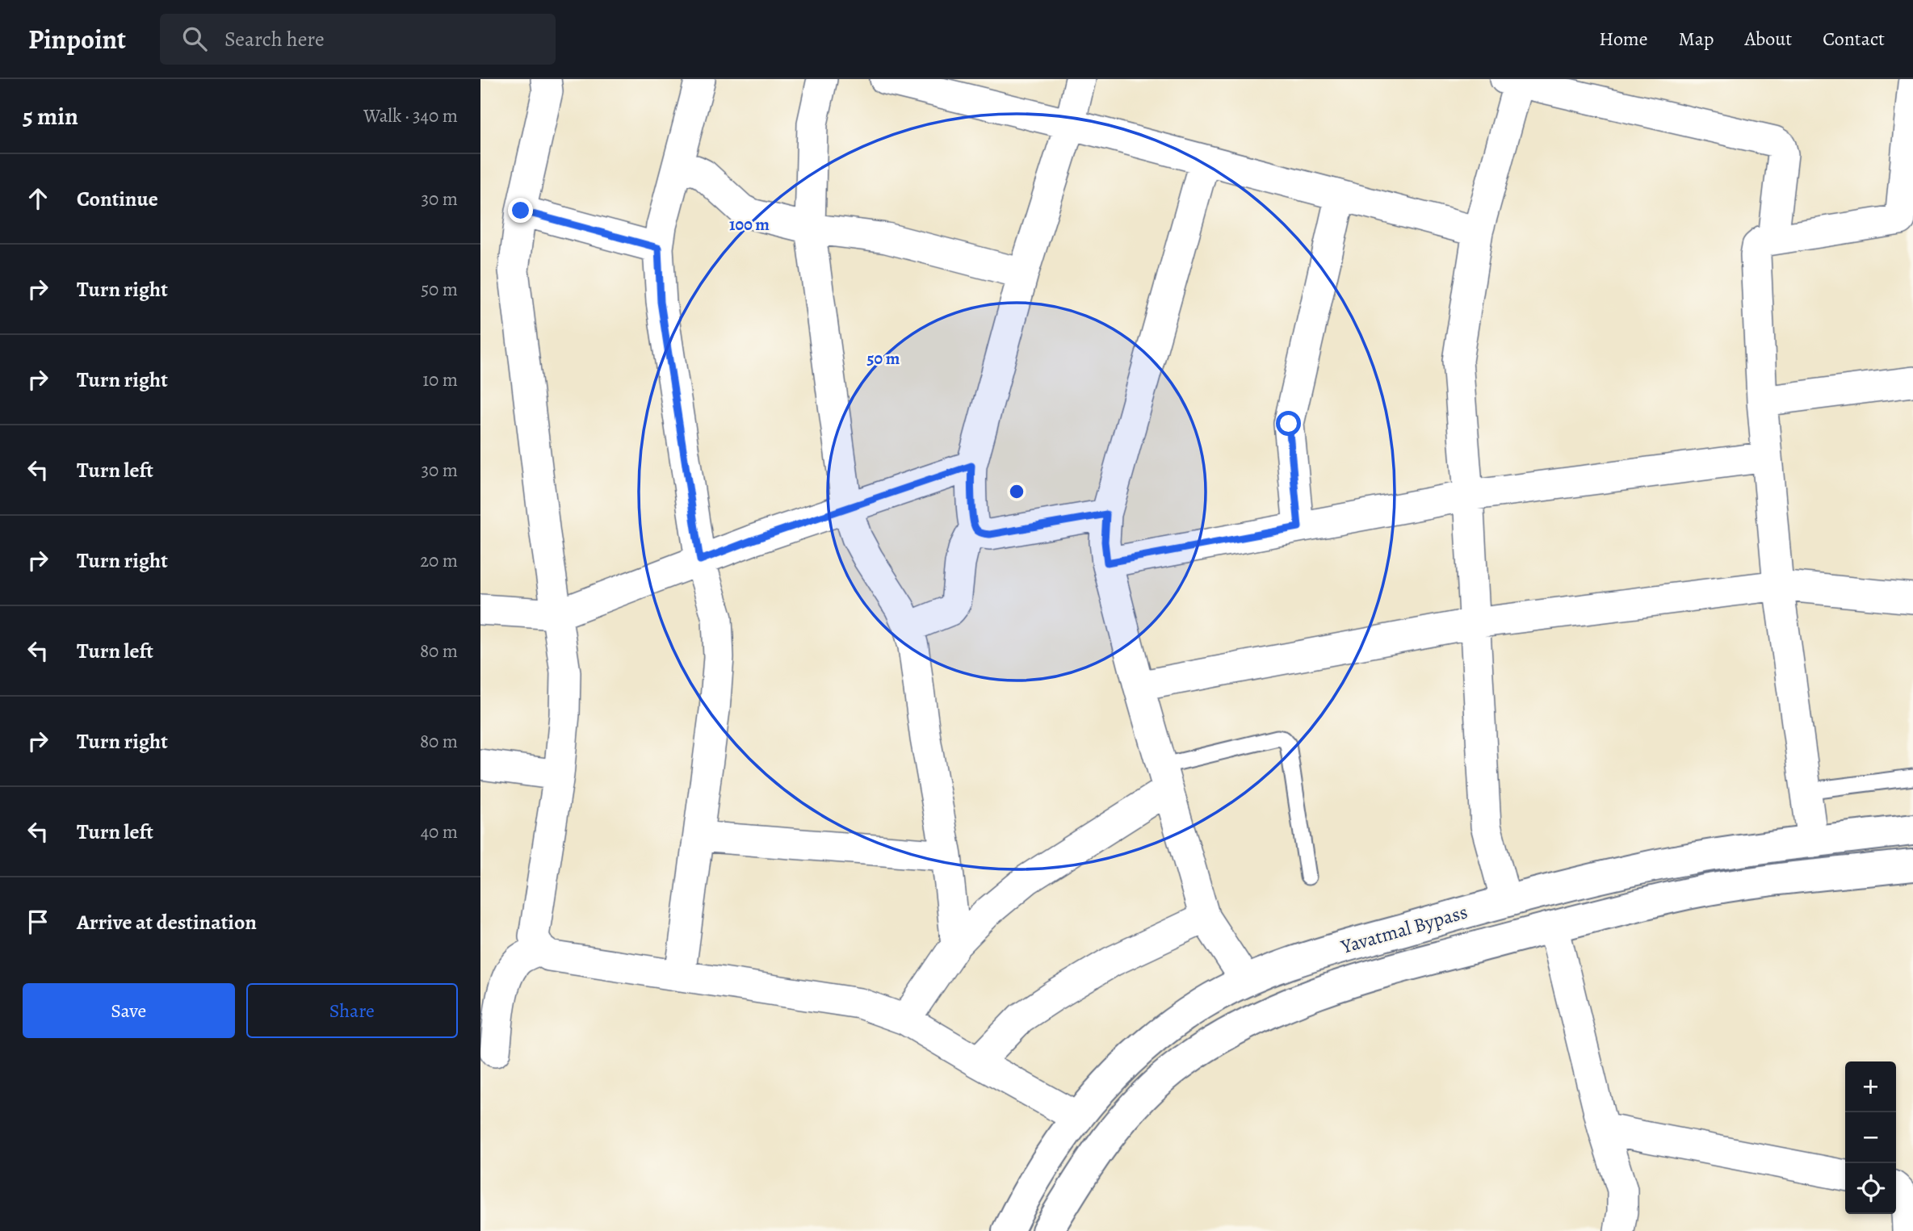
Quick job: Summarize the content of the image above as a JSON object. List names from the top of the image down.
{
  "streets": {
    "main road": ["Yavatmal Bypass"]
  },
  "page": {
    "header": "Pinpoint",
    "search": "Search here",
    "nav": [
      "Home",
      "Map",
      "About",
      "Contact"
    ],
    "heading": ["5 min", "Walk · 340 m"],
    "list": [
      ["Continue", "30 m"],
      ["Turn right", "50 m"],
      ["Turn right", "10 m"],
      ["Turn left", "30 m"],
      ["Turn right", "20 m"],
      ["Turn left", "80 m"],
      ["Turn right", "80 m"],
      ["Turn left", "40 m"],
      "Arrive at destination"
    ],
    "buttons": ["Save", "Share"],
    "map_buttons": ["+", "−"]
  },
  "rings": ["100 m", "50 m"]
}
